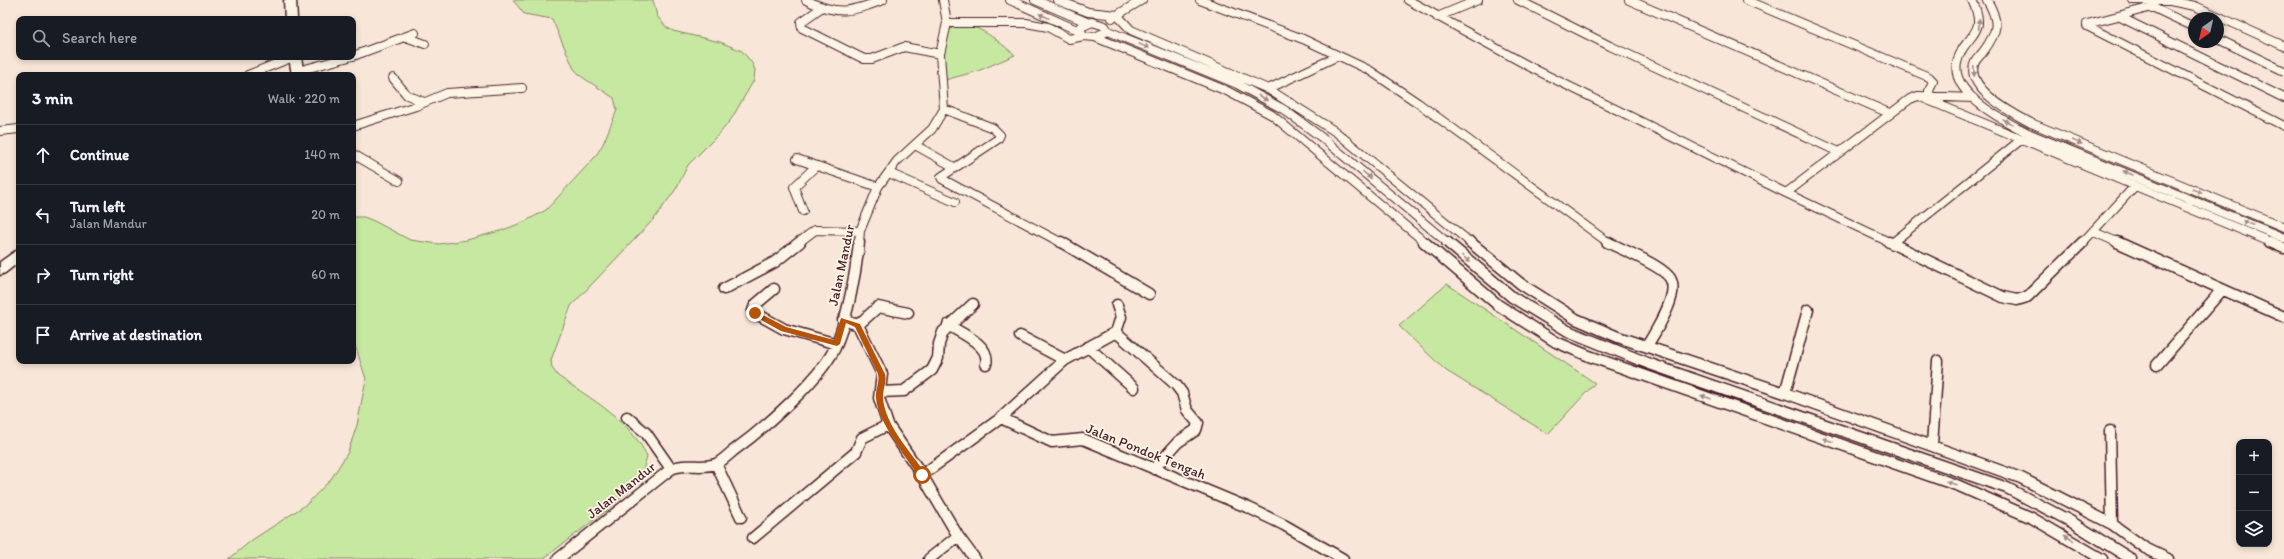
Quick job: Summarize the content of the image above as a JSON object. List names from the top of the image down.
{
  "streets": {
    "street": ["Jalan Mandur", "Jalan Pondok Tengah"]
  },
  "north": "bottom left",
  "page": {
    "search": "Search here",
    "heading": ["3 min", "Walk · 220 m"],
    "list": [
      ["Continue", "140 m"],
      ["Turn left", "Jalan Mandur", "20 m"],
      ["Turn right", "60 m"],
      "Arrive at destination"
    ],
    "map_buttons": ["+", "−"]
  }
}
